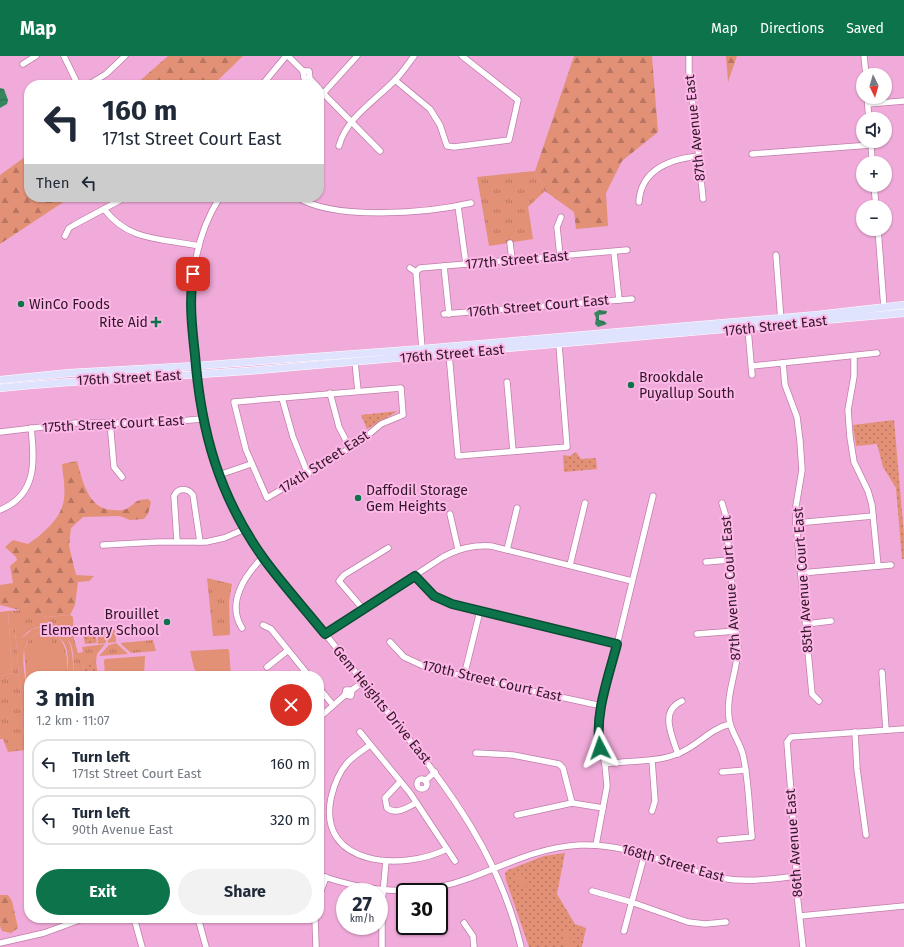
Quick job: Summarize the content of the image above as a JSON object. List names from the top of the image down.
{
  "streets": {
    "main road": ["176th Street East"],
    "street": [
      "87th Avenue East",
      "177th Street East",
      "176th Street Court East",
      "175th Street Court East",
      "174th Street East",
      "85th Avenue Court East",
      "87th Avenue Court East",
      "170th Street Court East",
      "Gem Heights Drive East",
      "86th Avenue East",
      "168th Street East"
    ]
  },
  "crossings": [
    ["177th Street East", "176th Street Court East"],
    ["176th Street East", "Gem Heights Drive East"],
    ["175th Street Court East", "Gem Heights Drive East"],
    ["Gem Heights Drive East", "168th Street East"],
    ["86th Avenue East", "168th Street East"]
  ],
  "places": {
    "other": [
      "WinCo Foods",
      "Brookdale Puyallup South",
      "Daffodil Storage Gem Heights",
      "Brouillet Elementary School"
    ],
    "health": ["Rite Aid"]
  },
  "north": "bottom",
  "page": {
    "header": "Map",
    "nav": ["Map", "Directions", "Saved"],
    "map_buttons": ["+", "−"],
    "turn": ["160 m", "171st Street Court East"],
    "then": "Then",
    "heading": ["3 min", "1.2 km · 11:07"],
    "list": [
      {
        "name": "Turn left",
        "note": "171st Street Court East",
        "value": "160 m"
      },
      {
        "name": "Turn left",
        "note": "90th Avenue East",
        "value": "320 m"
      }
    ],
    "buttons": ["Exit", "Share"],
    "speed": "27 km/h",
    "limit": "30"
  }
}
